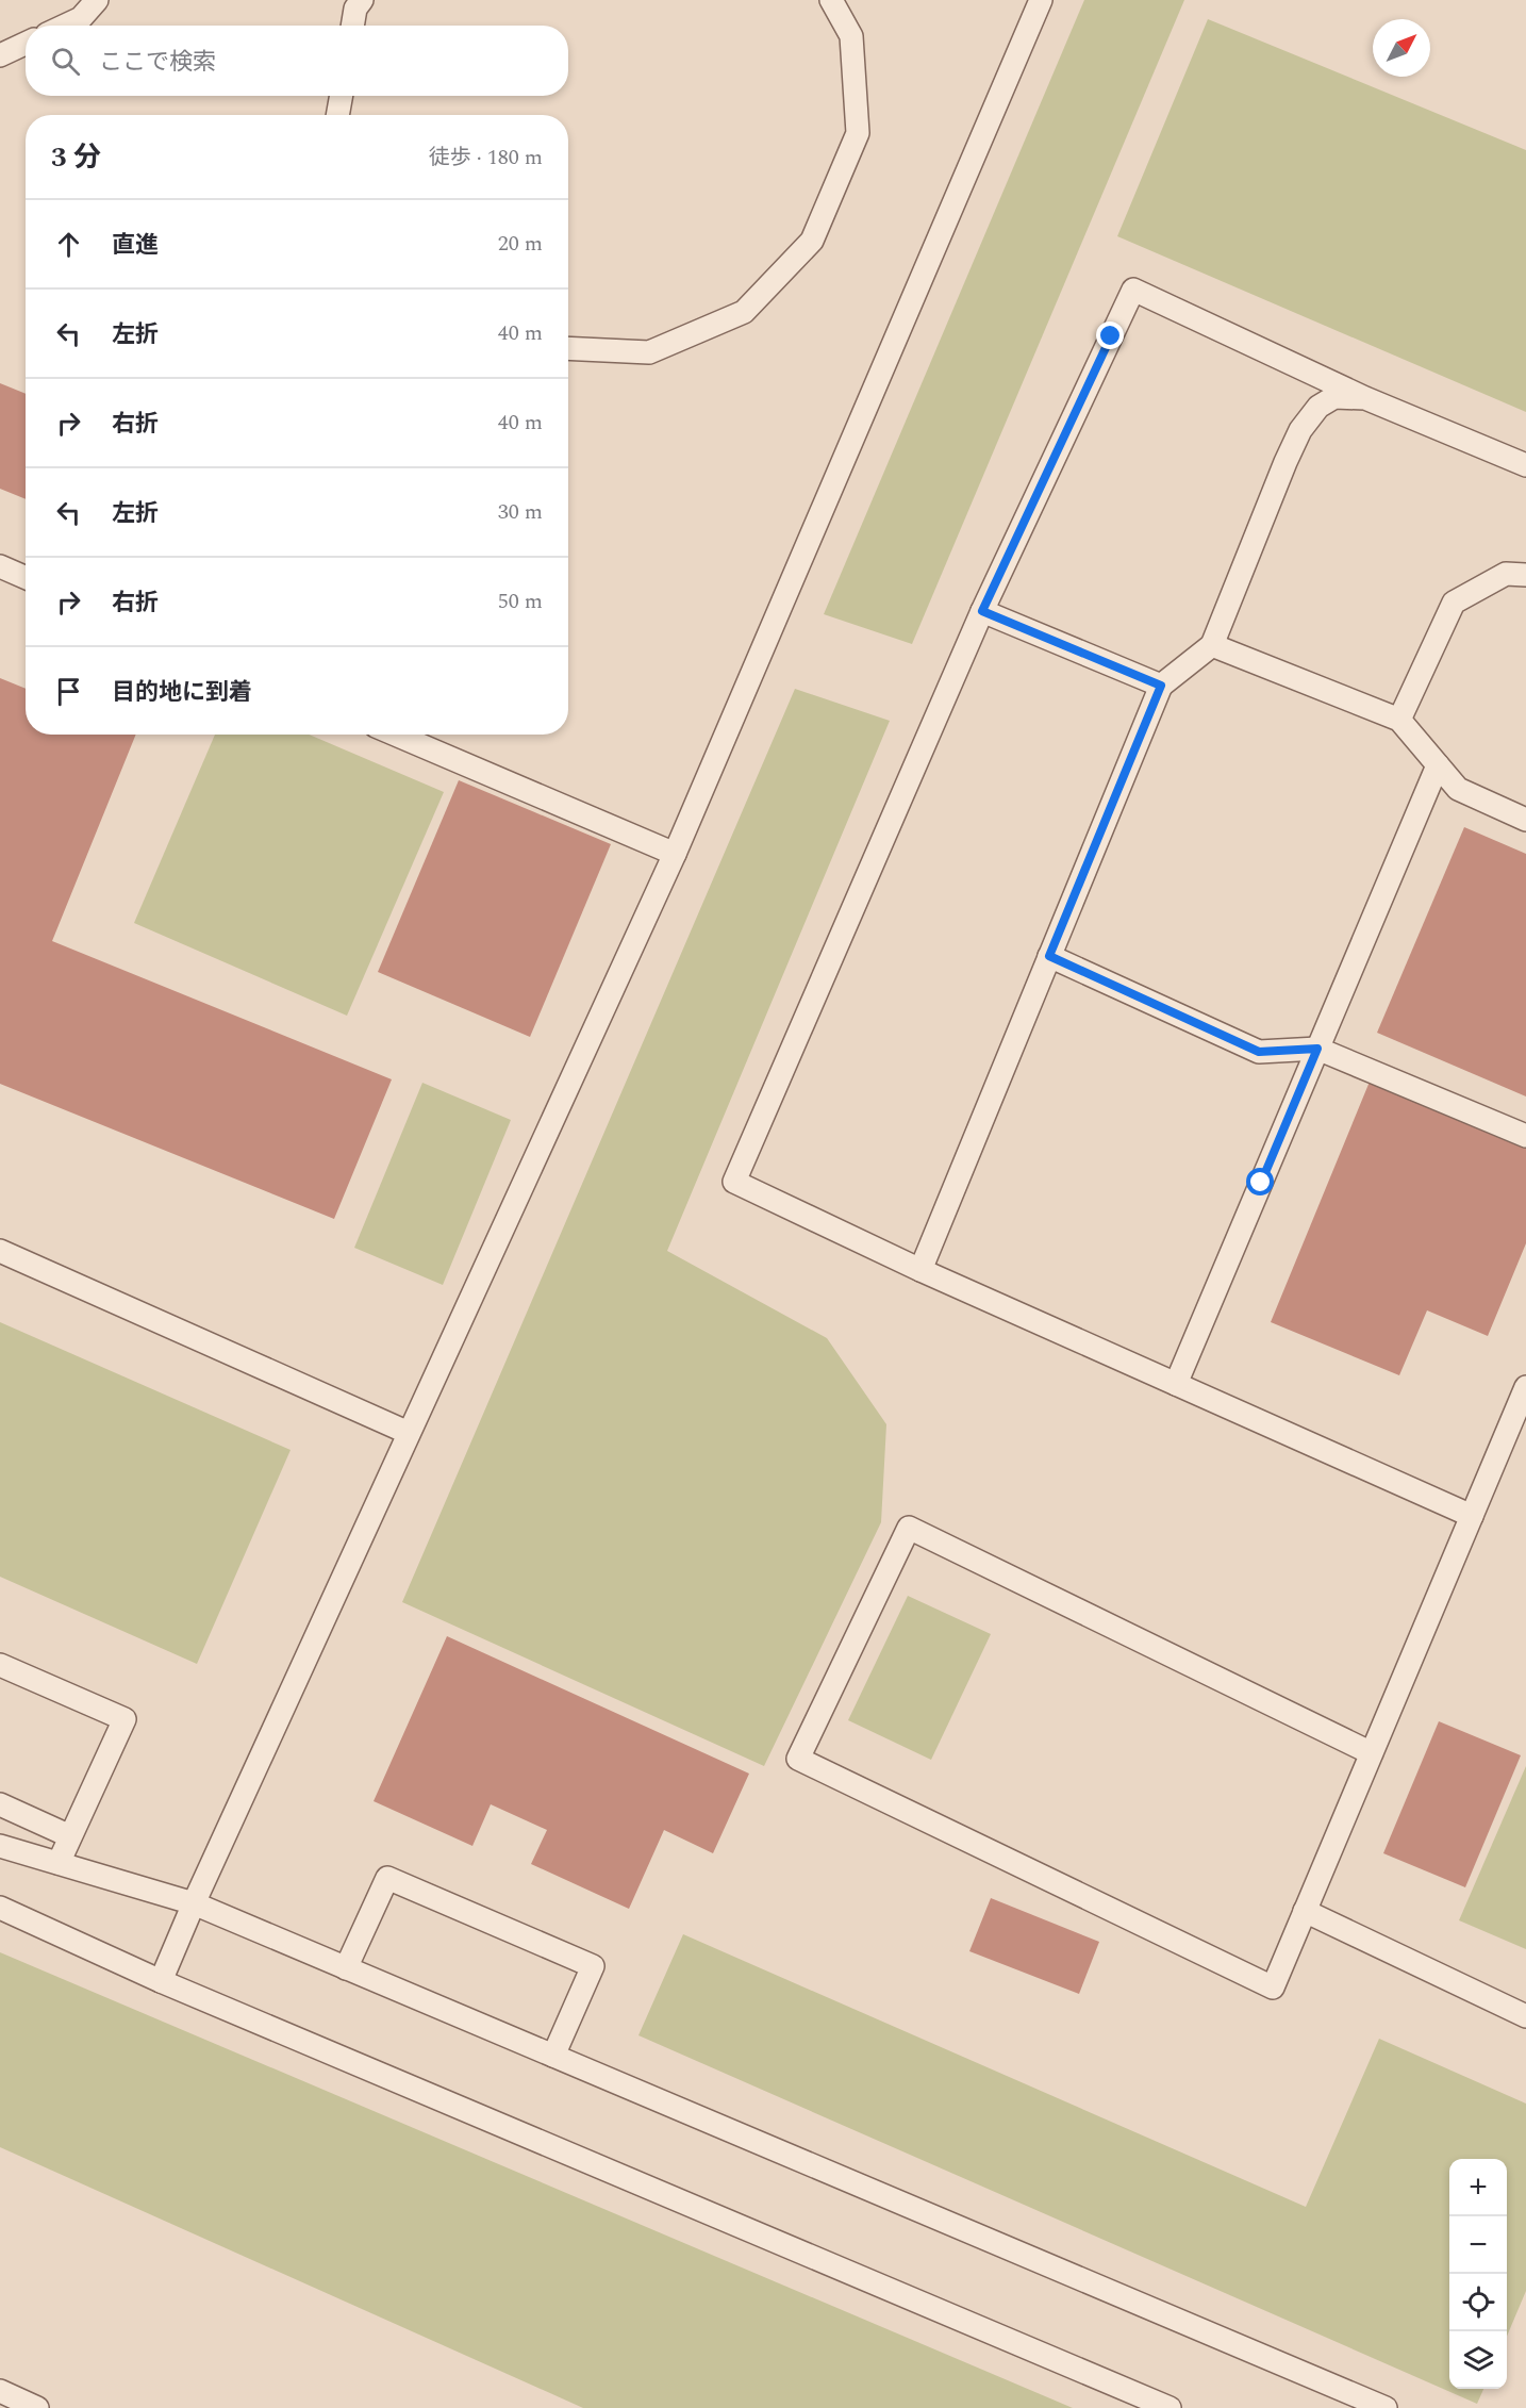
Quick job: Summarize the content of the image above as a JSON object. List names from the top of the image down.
{
  "north": "top right",
  "page": {
    "search": "ここで検索",
    "heading": ["3 分", "徒歩 · 180 m"],
    "list": [
      ["直進", "20 m"],
      ["左折", "40 m"],
      ["右折", "40 m"],
      ["左折", "30 m"],
      ["右折", "50 m"],
      "目的地に到着"
    ],
    "map_buttons": ["+", "−"]
  }
}
